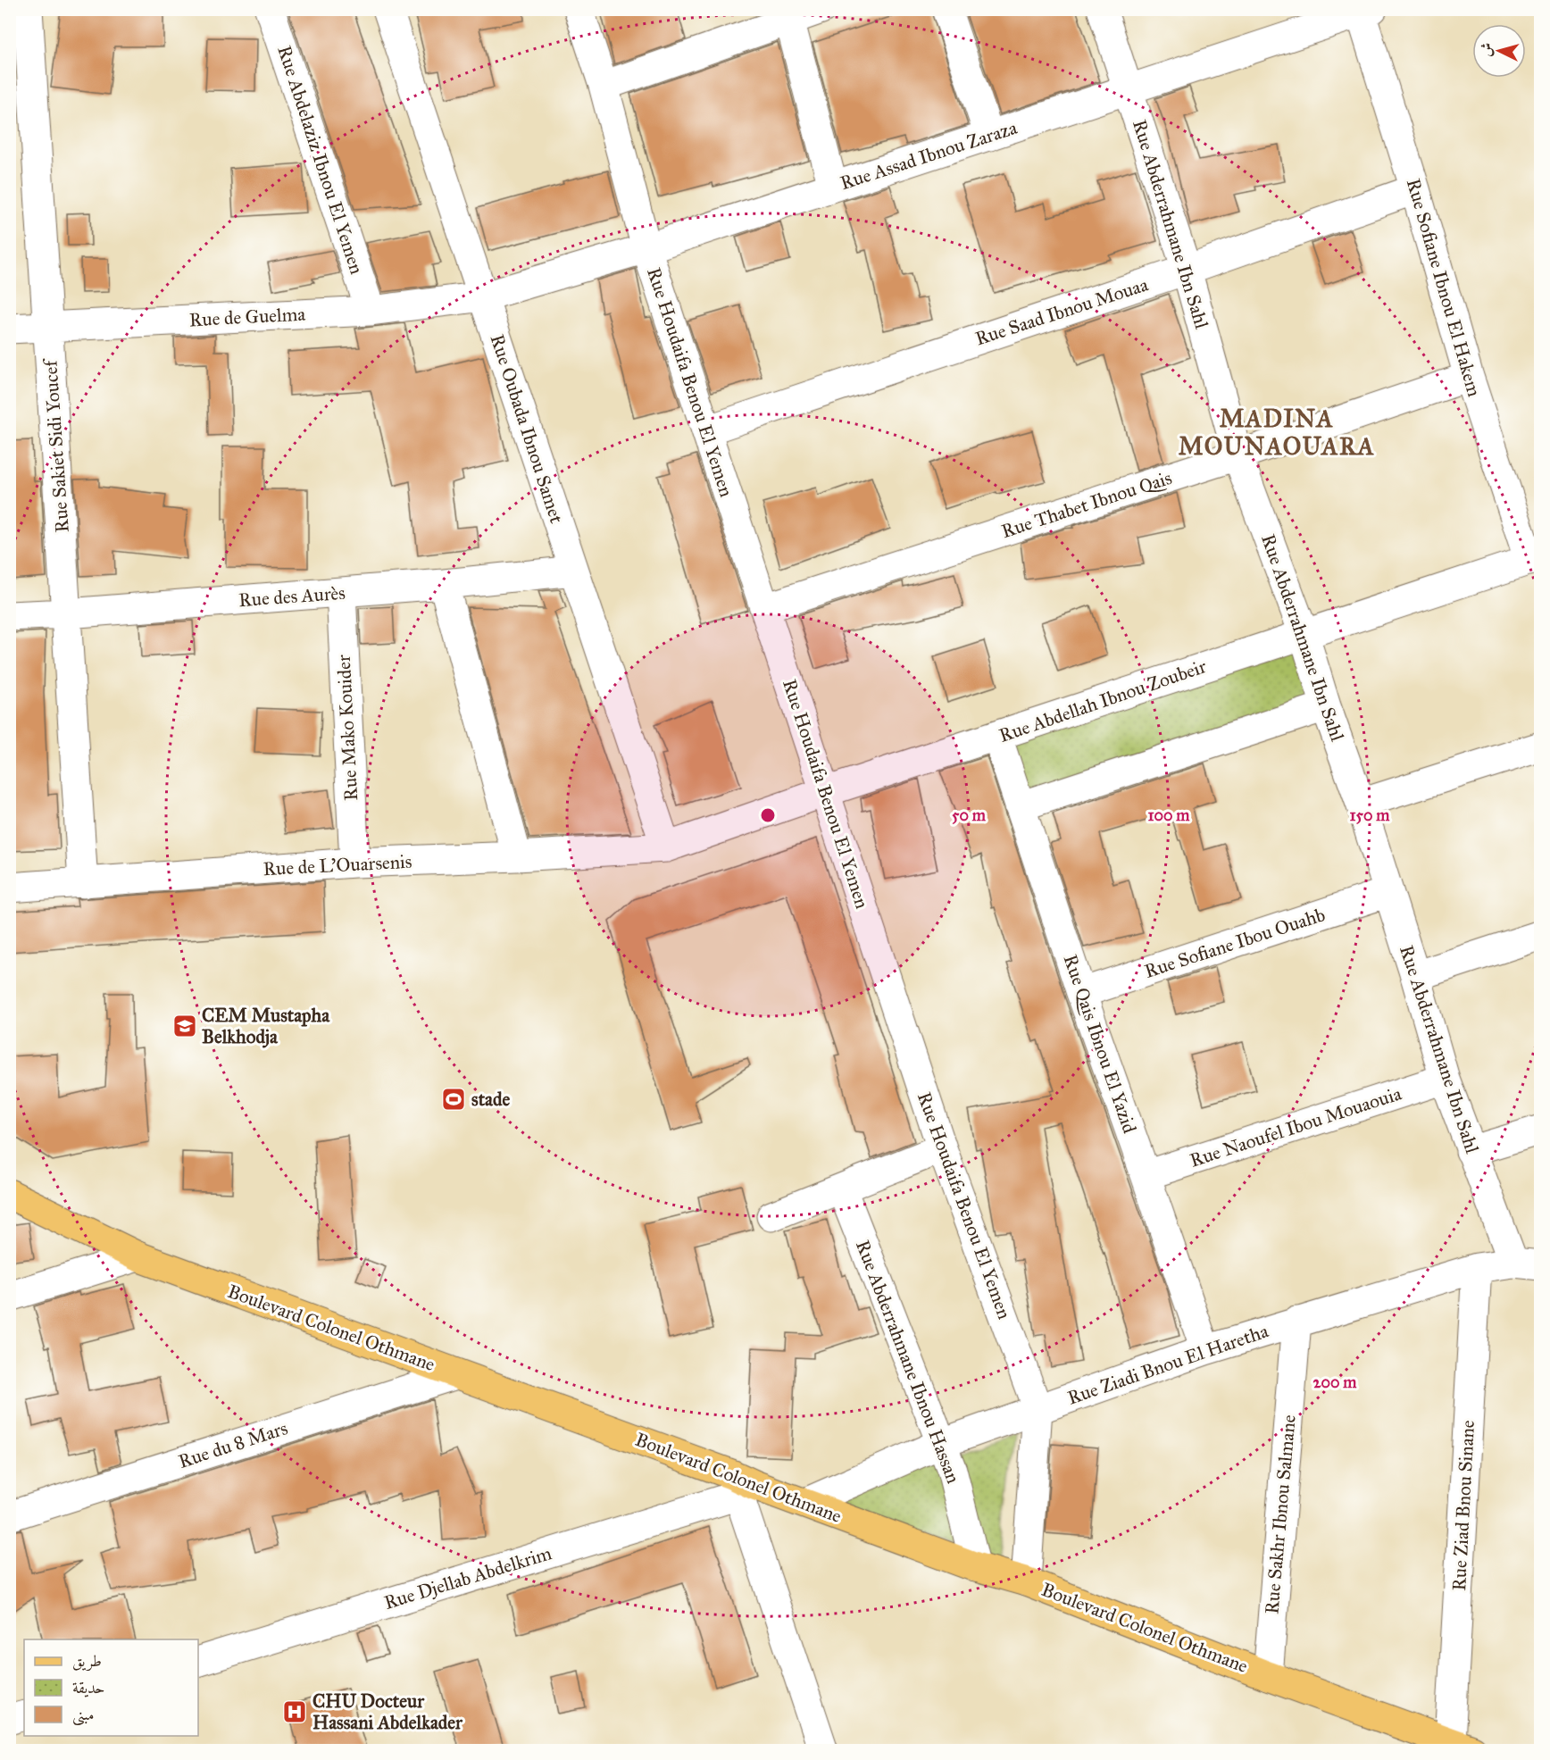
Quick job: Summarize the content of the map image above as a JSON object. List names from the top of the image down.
{
  "streets": {
    "main road": ["Boulevard Colonel Othmane"],
    "street": [
      "Rue Assad Ibnou Zaraza",
      "Rue Abdelaziz Ibnou El Yemen",
      "Rue Abderrahmane Ibn Sahl",
      "Rue Sofiane Ibnou El Hakem",
      "Rue Saad Ibnou Mouaa",
      "Rue de Guelma",
      "Rue Houdaifa Benou El Yemen",
      "Rue Oubada Ibnou Samet",
      "Rue Sakiet Sidi Youcef",
      "Rue Thabet Ibnou Qais",
      "Rue des Aurès",
      "Rue Abdellah Ibnou Zoubeir",
      "Rue Mako Kouider",
      "Rue de L'Ouarsenis",
      "Rue Sofiane Ibou Ouahb",
      "Rue Qais Ibnou El Yazid",
      "Rue Naoufel Ibou Mouaouia",
      "Rue Abderrahmane Ibnou Hassan",
      "Rue Ziadi Bnou El Haretha",
      "Rue du 8 Mars",
      "Rue Ziad Bnou Sinane",
      "Rue Sakhr Ibnou Salmane",
      "Rue Djellab Abdelkrim"
    ]
  },
  "crossings": [
    ["Rue Assad Ibnou Zaraza", "Rue Abderrahmane Ibn Sahl"],
    ["Rue Assad Ibnou Zaraza", "Rue Sofiane Ibnou El Hakem"],
    ["Rue Assad Ibnou Zaraza", "Rue de Guelma"],
    ["Rue Assad Ibnou Zaraza", "Rue Houdaifa Benou El Yemen"],
    ["Rue Assad Ibnou Zaraza", "Rue Oubada Ibnou Samet"],
    ["Rue Abdelaziz Ibnou El Yemen", "Rue de Guelma"],
    ["Rue Abderrahmane Ibn Sahl", "Rue Saad Ibnou Mouaa"],
    ["Rue Abderrahmane Ibn Sahl", "Rue Thabet Ibnou Qais"],
    ["Rue Abderrahmane Ibn Sahl", "Rue Abdellah Ibnou Zoubeir"],
    ["Rue Abderrahmane Ibn Sahl", "Rue Sofiane Ibou Ouahb"],
    ["Rue Abderrahmane Ibn Sahl", "Rue Naoufel Ibou Mouaouia"],
    ["Rue Abderrahmane Ibn Sahl", "Rue Ziadi Bnou El Haretha"],
    ["Rue Sofiane Ibnou El Hakem", "Rue Saad Ibnou Mouaa"],
    ["Rue Sofiane Ibnou El Hakem", "Rue Thabet Ibnou Qais"],
    ["Rue Sofiane Ibnou El Hakem", "Rue Abdellah Ibnou Zoubeir"],
    ["Rue Saad Ibnou Mouaa", "Rue Houdaifa Benou El Yemen"],
    ["Rue de Guelma", "Rue Oubada Ibnou Samet"],
    ["Rue de Guelma", "Rue Sakiet Sidi Youcef"],
    ["Rue Houdaifa Benou El Yemen", "Rue Thabet Ibnou Qais"],
    ["Rue Houdaifa Benou El Yemen", "Rue Abdellah Ibnou Zoubeir"],
    ["Rue Houdaifa Benou El Yemen", "Boulevard Colonel Othmane"],
    ["Rue Houdaifa Benou El Yemen", "Rue Ziadi Bnou El Haretha"],
    ["Rue Oubada Ibnou Samet", "Rue des Aurès"],
    ["Rue Oubada Ibnou Samet", "Rue Abdellah Ibnou Zoubeir"],
    ["Rue Oubada Ibnou Samet", "Rue de L'Ouarsenis"],
    ["Rue Sakiet Sidi Youcef", "Rue des Aurès"],
    ["Rue Sakiet Sidi Youcef", "Rue de L'Ouarsenis"],
    ["Rue des Aurès", "Rue Mako Kouider"],
    ["Rue Abdellah Ibnou Zoubeir", "Rue de L'Ouarsenis"],
    ["Rue Abdellah Ibnou Zoubeir", "Rue Qais Ibnou El Yazid"],
    ["Rue Mako Kouider", "Rue de L'Ouarsenis"],
    ["Rue Sofiane Ibou Ouahb", "Rue Qais Ibnou El Yazid"],
    ["Rue Qais Ibnou El Yazid", "Rue Naoufel Ibou Mouaouia"],
    ["Rue Qais Ibnou El Yazid", "Rue Ziadi Bnou El Haretha"],
    ["Boulevard Colonel Othmane", "Rue Abderrahmane Ibnou Hassan"],
    ["Boulevard Colonel Othmane", "Rue Ziadi Bnou El Haretha"],
    ["Boulevard Colonel Othmane", "Rue du 8 Mars"],
    ["Boulevard Colonel Othmane", "Rue Ziad Bnou Sinane"],
    ["Boulevard Colonel Othmane", "Rue Sakhr Ibnou Salmane"],
    ["Boulevard Colonel Othmane", "Rue Djellab Abdelkrim"],
    ["Rue Abderrahmane Ibnou Hassan", "Rue Ziadi Bnou El Haretha"],
    ["Rue Ziadi Bnou El Haretha", "Rue Ziad Bnou Sinane"],
    ["Rue Ziadi Bnou El Haretha", "Rue Sakhr Ibnou Salmane"]
  ],
  "districts": ["MADINA MOUNAOUARA"],
  "places": {
    "school or university": ["CEM Mustapha Belkhodja"],
    "sports": ["stade"],
    "hospital": ["CHU Docteur Hassani Abdelkader"]
  },
  "legend": ["طريق", "حديقة", "مبنى"],
  "north": "left",
  "rings": [
    "50 m",
    "100 m",
    "150 m",
    "200 m"
  ]
}
